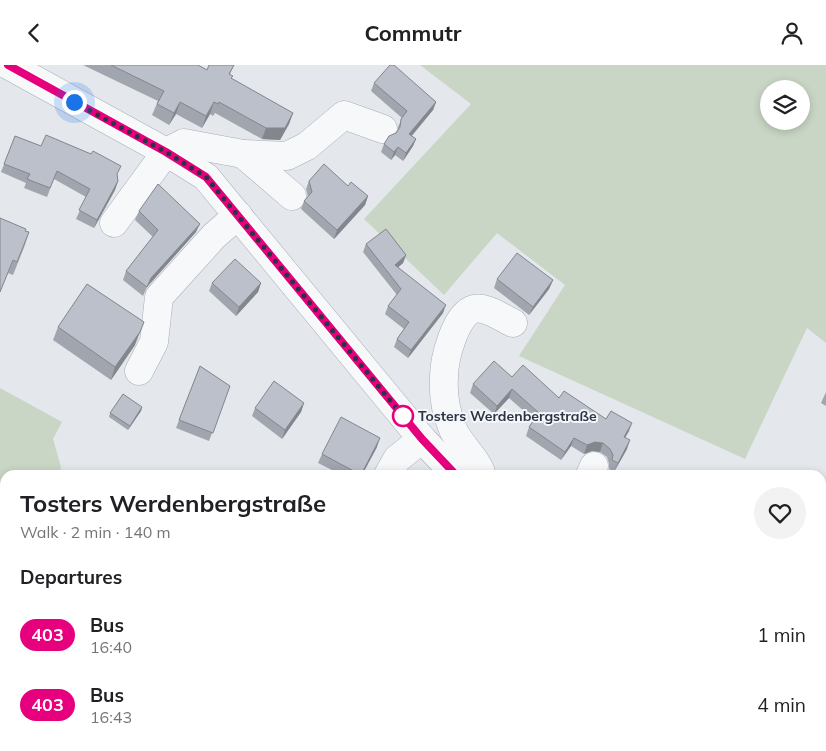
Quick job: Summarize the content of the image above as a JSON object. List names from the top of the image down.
{
  "places": ["Tosters Werdenbergstraße"],
  "lines": ["bus line 403"],
  "page": {
    "header": "Commutr",
    "heading": [
      ["Tosters Werdenbergstraße", "Walk · 2 min · 140 m"],
      "Departures"
    ],
    "list": [
      {
        "mark": "403",
        "name": "Bus",
        "note": "16:40",
        "value": "1 min"
      },
      {
        "mark": "403",
        "name": "Bus",
        "note": "16:43",
        "value": "4 min"
      }
    ]
  }
}
